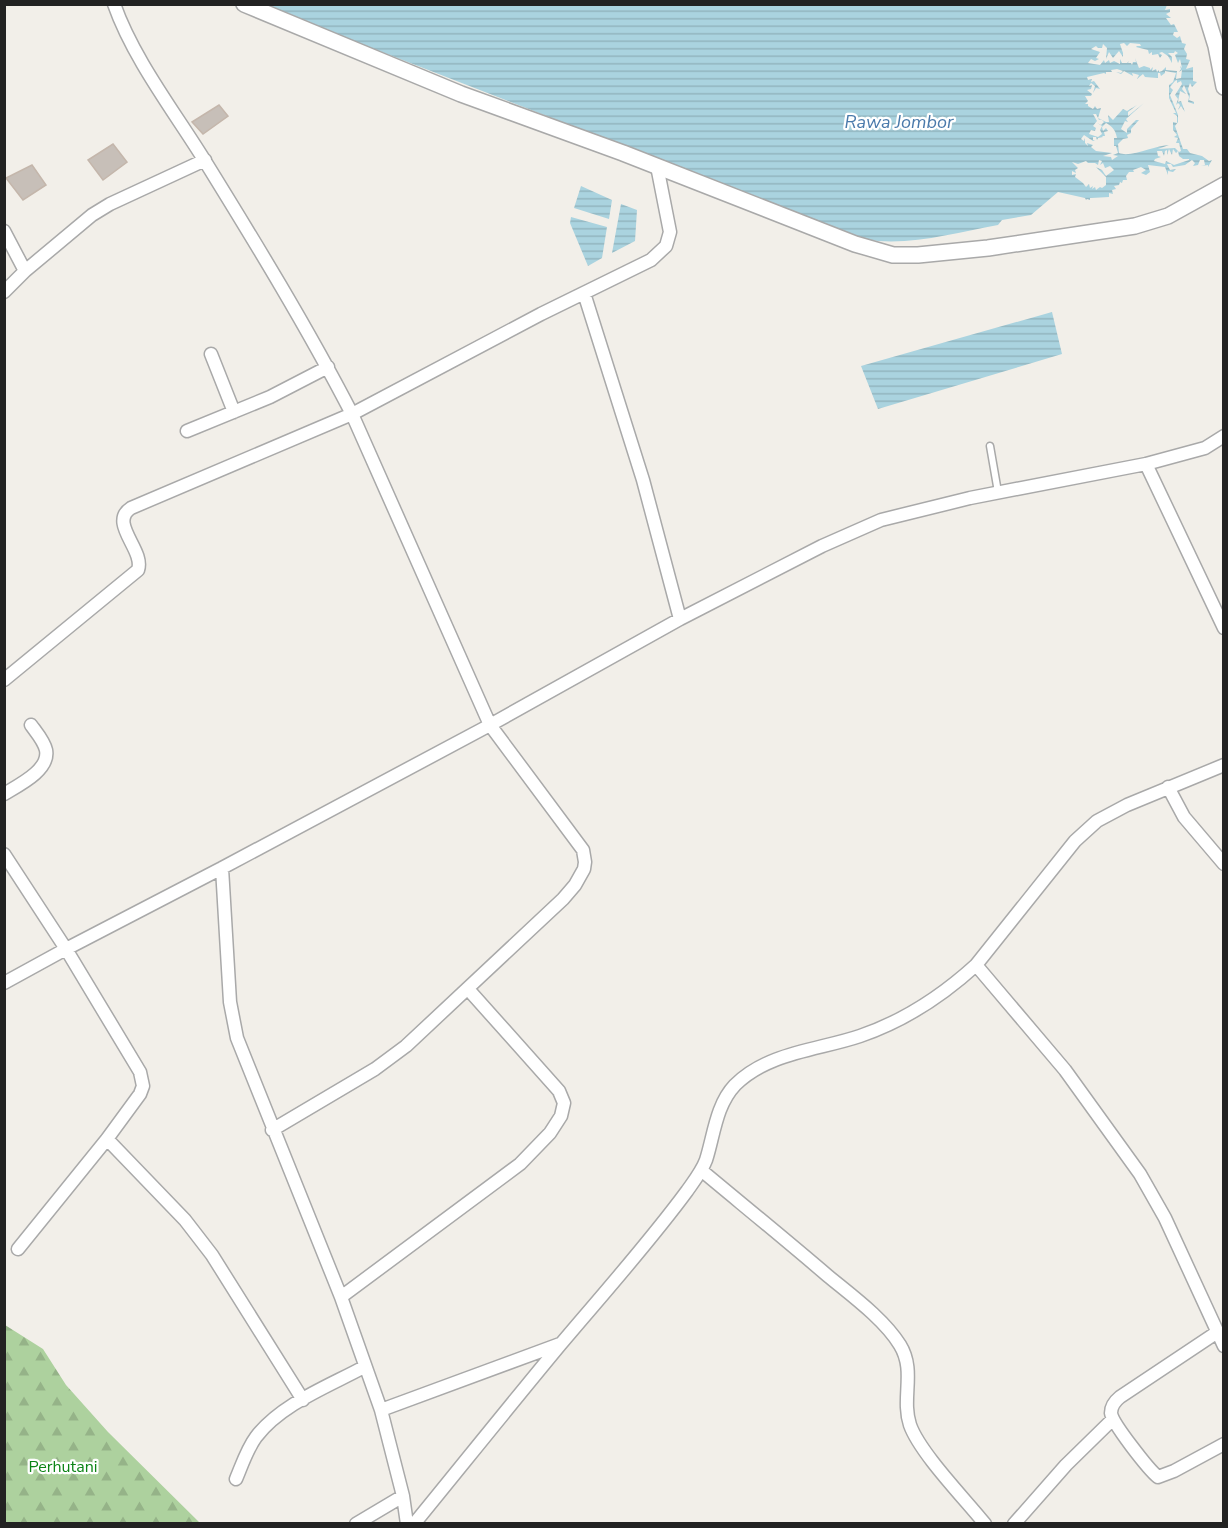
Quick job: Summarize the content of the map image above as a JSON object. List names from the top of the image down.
{
  "water": ["Rawa Jombor"],
  "parks": ["Perhutani"]
}
